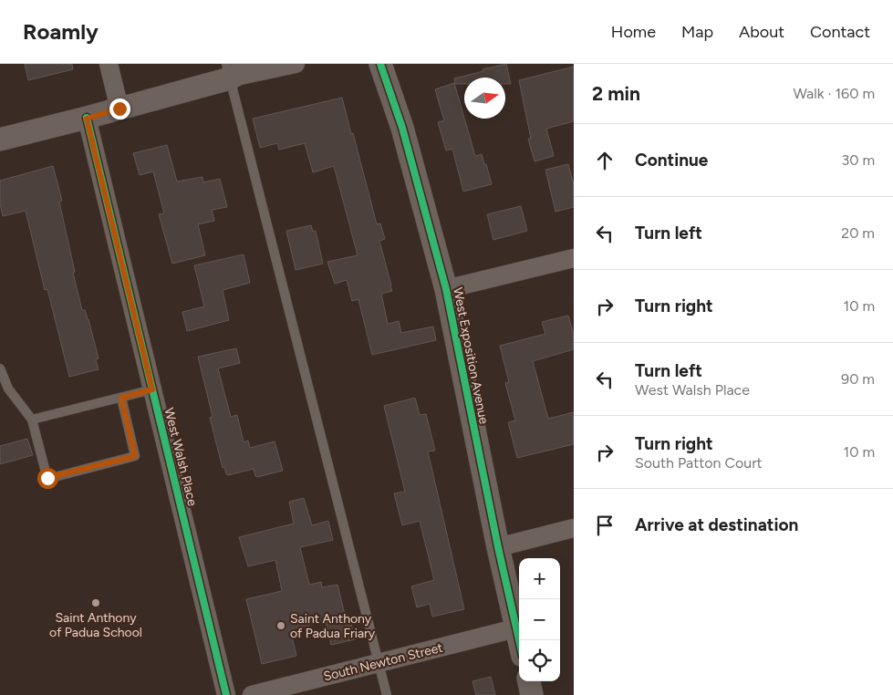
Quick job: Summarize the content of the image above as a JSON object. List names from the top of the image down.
{
  "streets": {
    "street": ["West Exposition Avenue", "West Walsh Place", "South Newton Street"]
  },
  "crossings": [
    ["West Exposition Avenue", "South Newton Street"]
  ],
  "places": ["Saint Anthony of Padua School", "Saint Anthony of Padua Friary"],
  "north": "right",
  "page": {
    "header": "Roamly",
    "nav": [
      "Home",
      "Map",
      "About",
      "Contact"
    ],
    "heading": ["2 min", "Walk · 160 m"],
    "list": [
      ["Continue", "30 m"],
      ["Turn left", "20 m"],
      ["Turn right", "10 m"],
      ["Turn left", "West Walsh Place", "90 m"],
      ["Turn right", "South Patton Court", "10 m"],
      "Arrive at destination"
    ],
    "map_buttons": ["+", "−"]
  }
}
